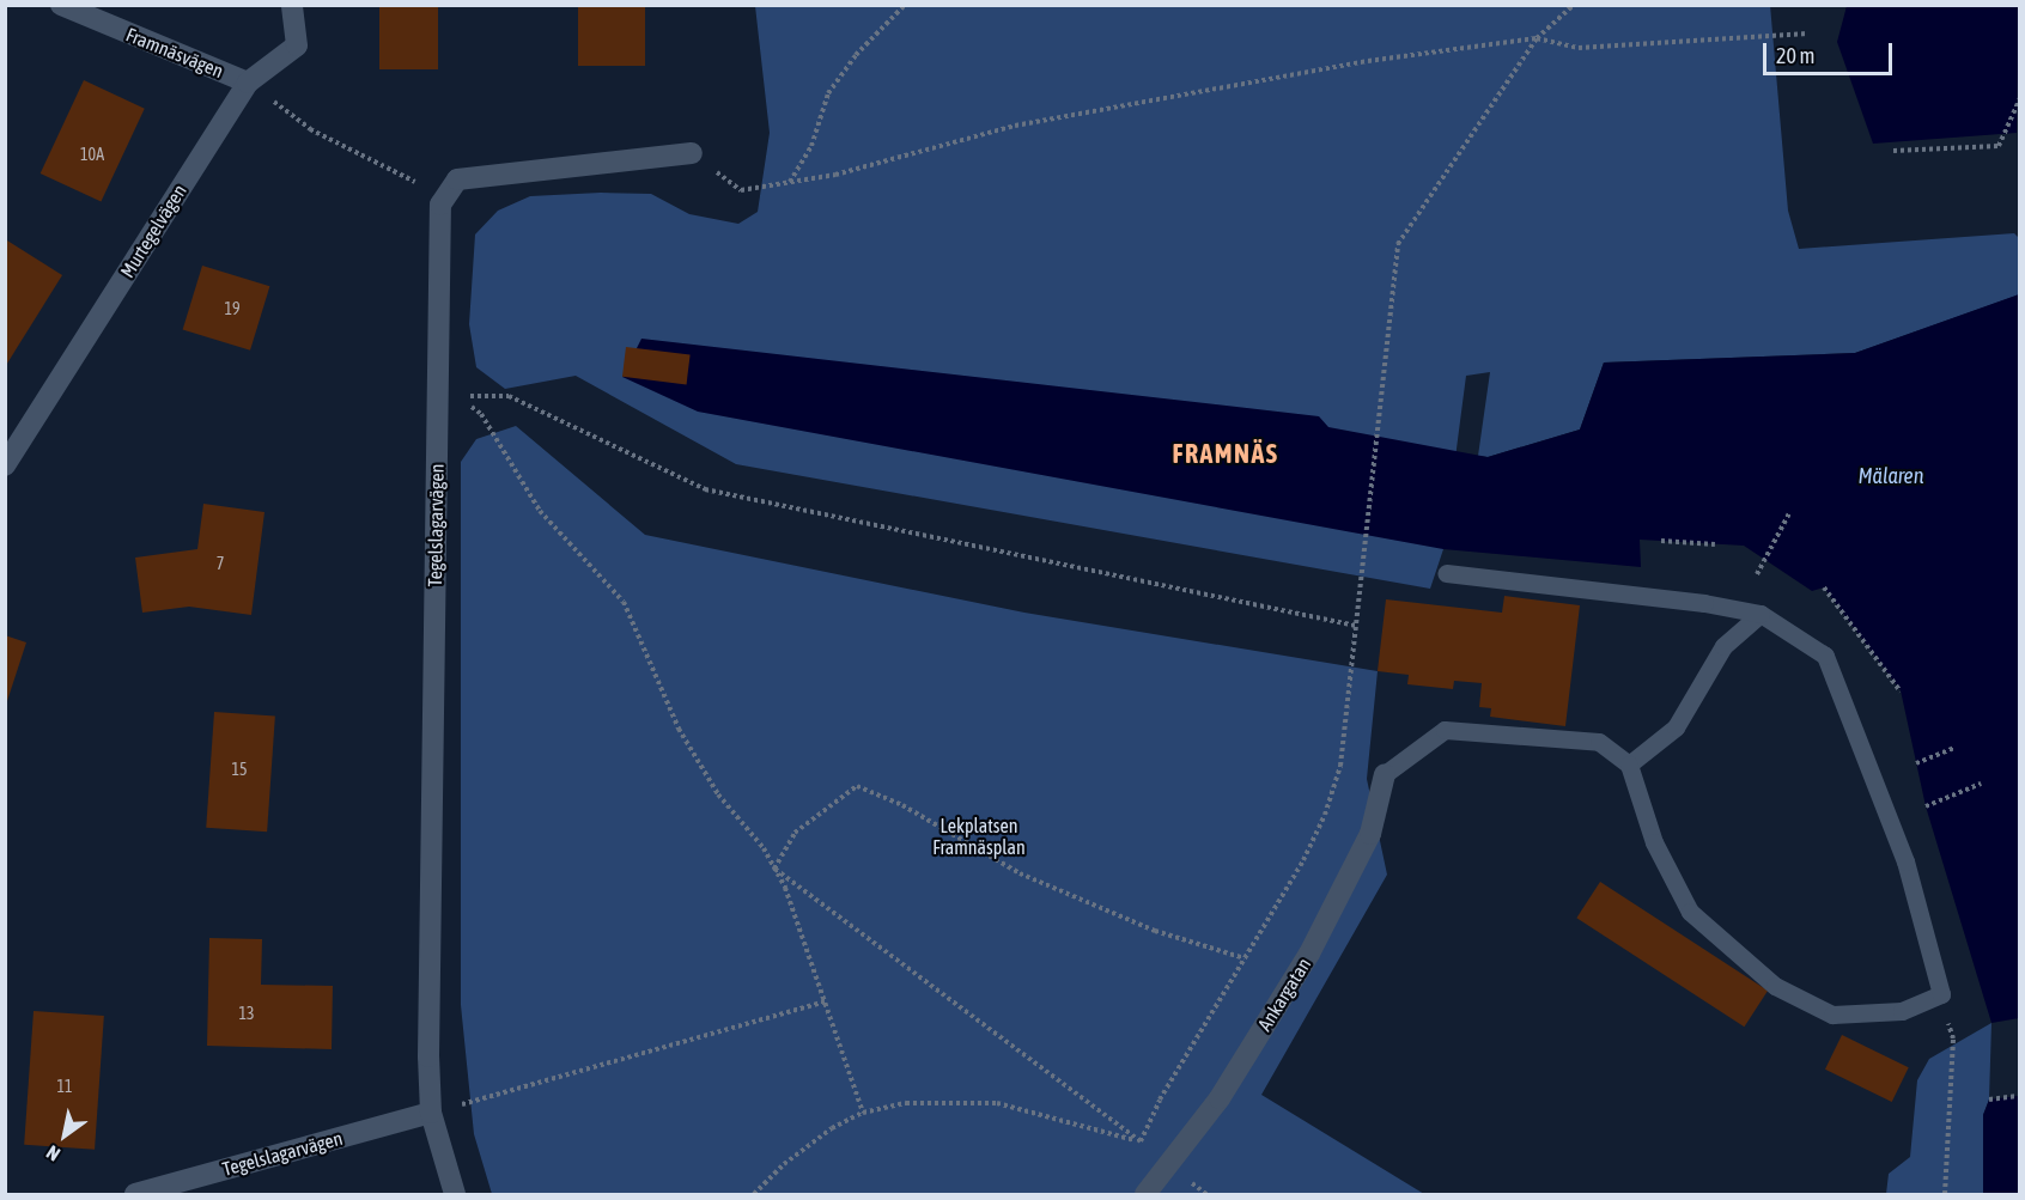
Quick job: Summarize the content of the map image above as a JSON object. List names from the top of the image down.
{
  "streets": {
    "street": [
      "Framnäsvägen",
      "Murtegelvägen",
      "Tegelslagarvägen",
      "Ankargatan"
    ]
  },
  "crossings": [
    ["Framnäsvägen", "Murtegelvägen"]
  ],
  "districts": ["FRAMNÄS"],
  "water": ["Mälaren"],
  "parks": ["Lekplatsen Framnäsplan"],
  "house_numbers": [
    "10A",
    "19",
    "7",
    "15",
    "13",
    "11"
  ],
  "scale_bar": "20 m",
  "north": "bottom left"
}
